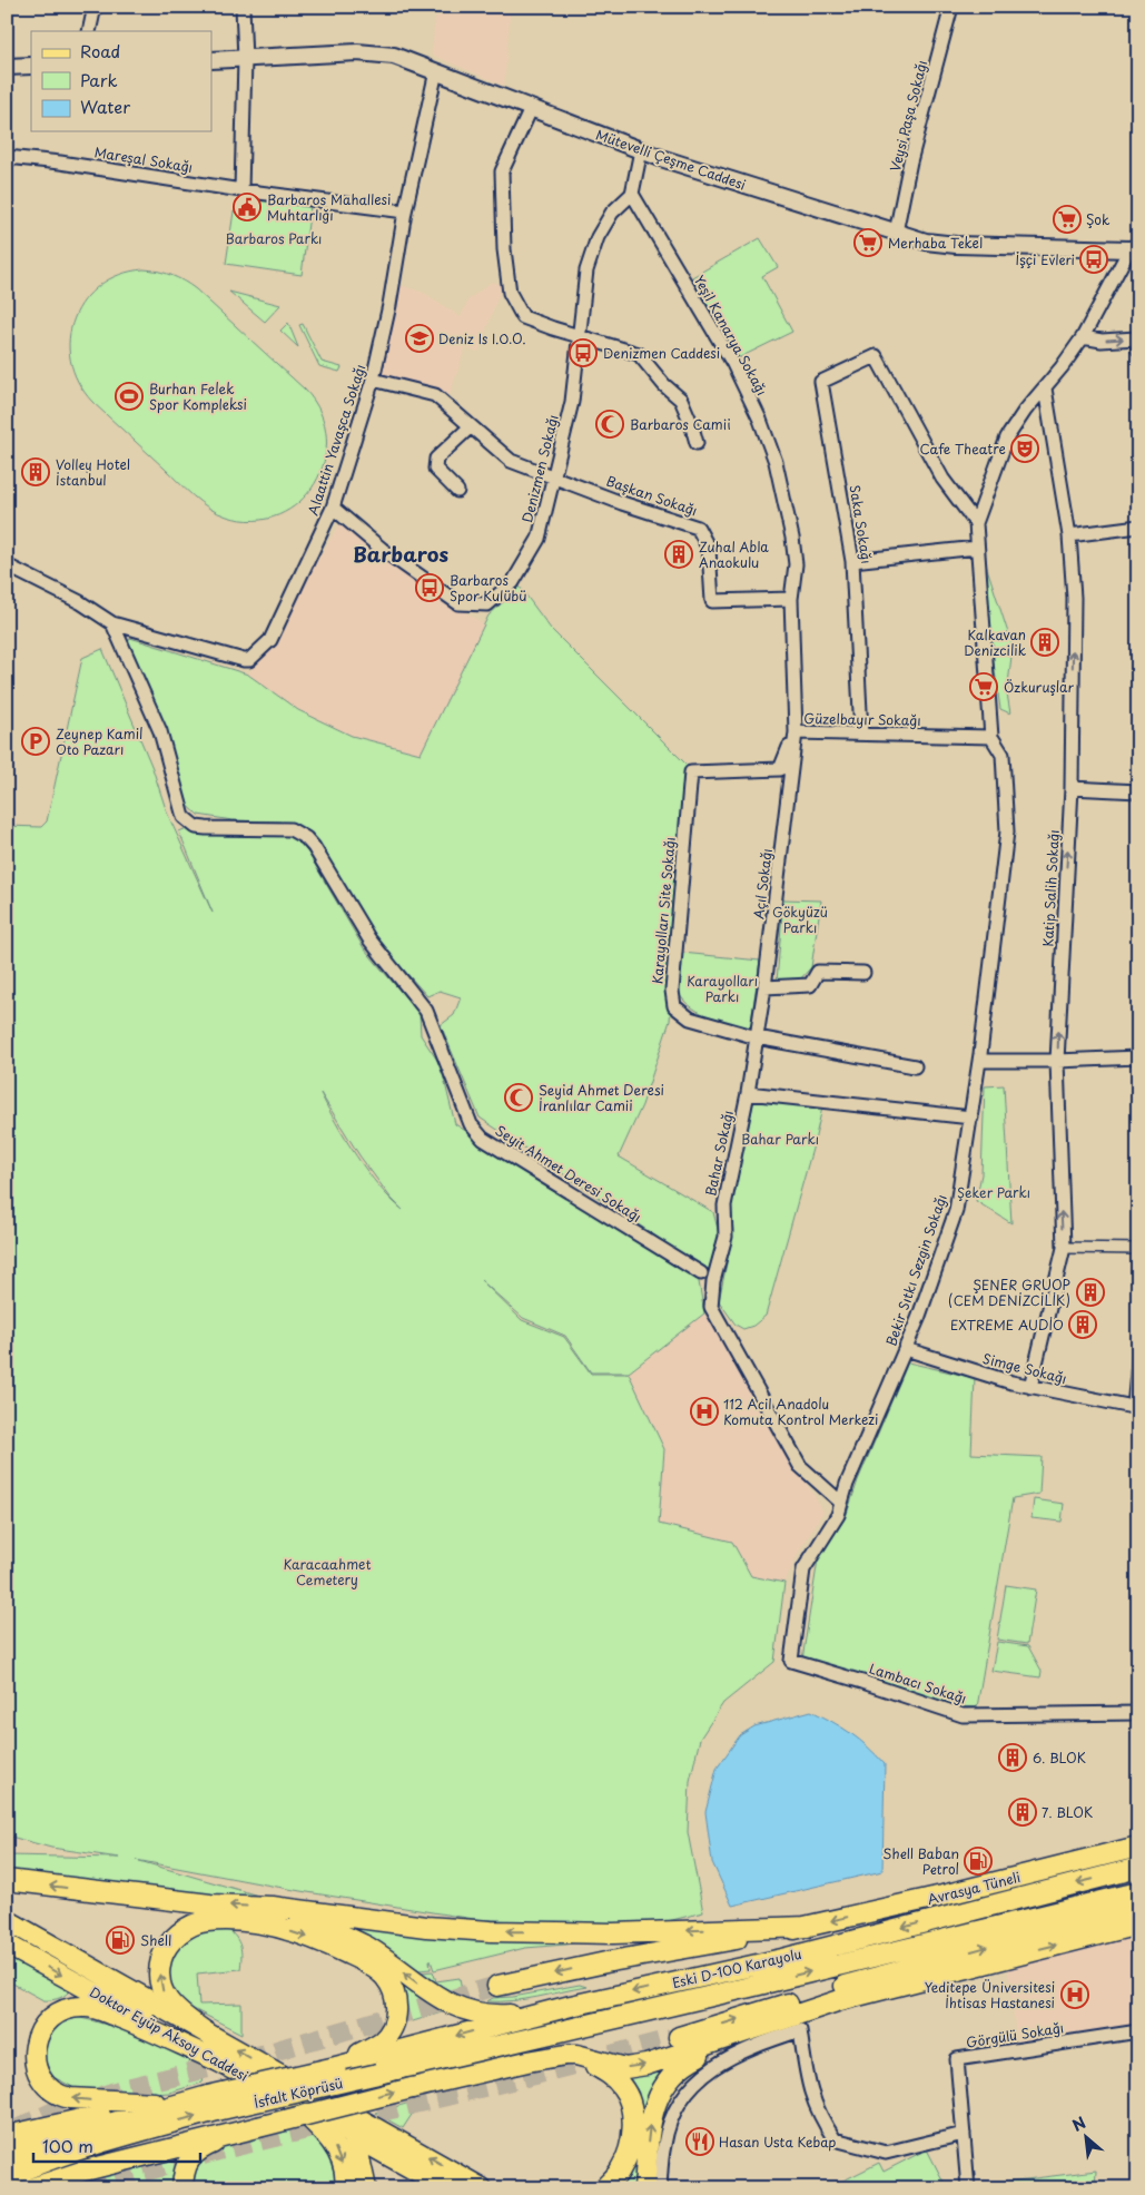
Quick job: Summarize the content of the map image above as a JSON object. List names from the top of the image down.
{
  "streets": {
    "main road": [
      "Avrasya Tüneli",
      "Eski D-100 Karayolu",
      "Doktor Eyüp Aksoy Caddesi",
      "İsfalt Köprüsü"
    ],
    "street": [
      "Veysi Paşa Sokağı",
      "Mareşal Sokağı",
      "Mütevelli Çeşme Caddesi",
      "Yeşil Kanarya Sokağı",
      "Alaattin Yavaşca Sokağı",
      "Denizmen Sokağı",
      "Başkan Sokağı",
      "Saka Sokağı",
      "Güzelbayır Sokağı",
      "Açıl Sokağı",
      "Katip Salih Sokağı",
      "Karayolları Site Sokağı",
      "Bahar Sokağı",
      "Seyit Ahmet Deresi Sokağı",
      "Bekir Sıtkı Sezgin Sokağı",
      "Simge Sokağı",
      "Lambacı Sokağı",
      "Görgülü Sokağı"
    ]
  },
  "crossings": [
    ["Veysi Paşa Sokağı", "Mütevelli Çeşme Caddesi"],
    ["Mareşal Sokağı", "Alaattin Yavaşca Sokağı"],
    ["Mütevelli Çeşme Caddesi", "Alaattin Yavaşca Sokağı"],
    ["Yeşil Kanarya Sokağı", "Denizmen Sokağı"],
    ["Yeşil Kanarya Sokağı", "Başkan Sokağı"],
    ["Alaattin Yavaşca Sokağı", "Denizmen Sokağı"],
    ["Alaattin Yavaşca Sokağı", "Başkan Sokağı"],
    ["Alaattin Yavaşca Sokağı", "Seyit Ahmet Deresi Sokağı"],
    ["Denizmen Sokağı", "Başkan Sokağı"],
    ["Saka Sokağı", "Güzelbayır Sokağı"],
    ["Güzelbayır Sokağı", "Açıl Sokağı"],
    ["Güzelbayır Sokağı", "Karayolları Site Sokağı"],
    ["Güzelbayır Sokağı", "Bekir Sıtkı Sezgin Sokağı"],
    ["Açıl Sokağı", "Karayolları Site Sokağı"],
    ["Katip Salih Sokağı", "Simge Sokağı"],
    ["Bahar Sokağı", "Bekir Sıtkı Sezgin Sokağı"],
    ["Bekir Sıtkı Sezgin Sokağı", "Simge Sokağı"],
    ["Bekir Sıtkı Sezgin Sokağı", "Lambacı Sokağı"],
    ["Eski D-100 Karayolu", "İsfalt Köprüsü"]
  ],
  "one_way": ["Katip Salih Sokağı"],
  "districts": ["Barbaros"],
  "parks": [
    "Barbaros Parkı",
    "Gökyüzü Parkı",
    "Karayolları Parkı",
    "Bahar Parkı",
    "Şeker Parkı",
    "Karacaahmet Cemetery"
  ],
  "places": {
    "public building": ["Barbaros Mahallesi Muhtarlığı"],
    "supermarket": ["Şok", "Merhaba Tekel", "Özkuruşlar"],
    "bus stop": ["İşçi Evleri", "Denizmen Caddesi", "Barbaros Spor Kulübü"],
    "school or university": ["Deniz Is I.O.O."],
    "sports": ["Burhan Felek Spor Kompleksi"],
    "mosque": ["Barbaros Camii", "Seyid Ahmet Deresi İranlılar Camii"],
    "theatre": ["Cafe Theatre"],
    "building": [
      "Volley Hotel İstanbul",
      "Zuhal Abla Anaokulu",
      "Kalkavan Denizcilik",
      "ŞENER GRUOP (CEM DENİZCİLİK)",
      "EXTREME AUDİO",
      "6. BLOK",
      "7. BLOK"
    ],
    "parking": ["Zeynep Kamil Oto Pazarı"],
    "hospital": ["112 Acil Anadolu Komuta Kontrol Merkezi", "Yeditepe Üniversitesi İhtisas Hastanesi"],
    "fuel station": ["Shell Baban Petrol", "Shell"],
    "restaurant": ["Hasan Usta Kebap"]
  },
  "legend": ["Road", "Park", "Water"],
  "scale_bar": "100 m",
  "north": "top left"
}
